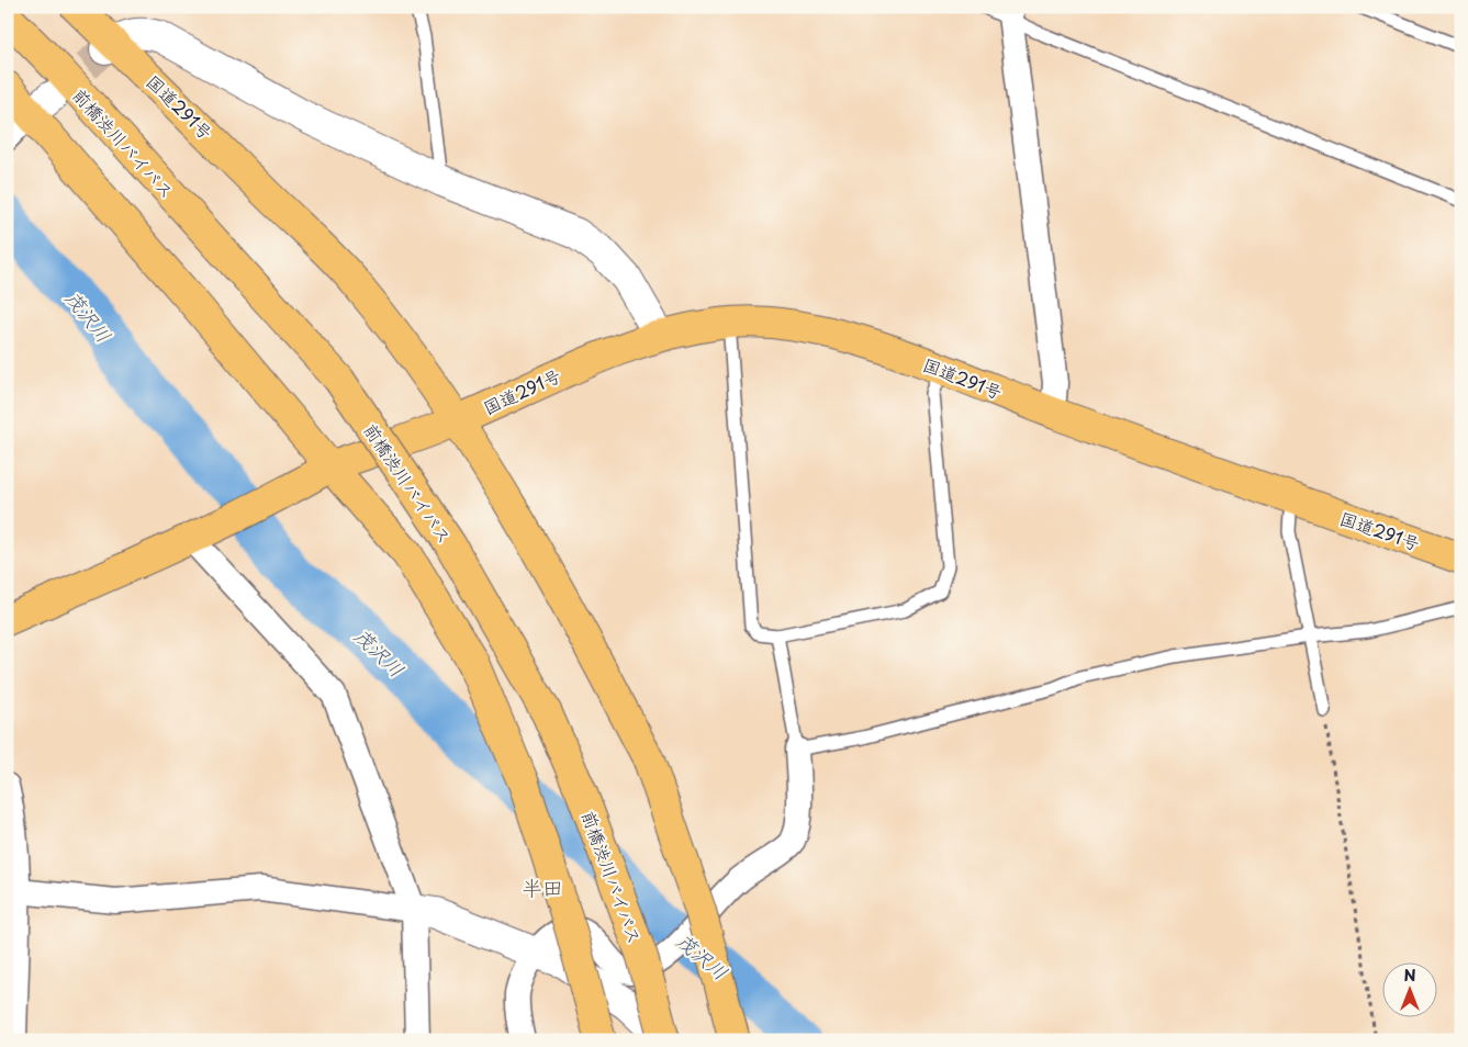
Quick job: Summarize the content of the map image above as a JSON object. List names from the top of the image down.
{
  "streets": {
    "main road": ["国道291号", "前橋渋川バイパス"]
  },
  "districts": ["半田"],
  "water": ["茂沢川"],
  "north": "top"
}
